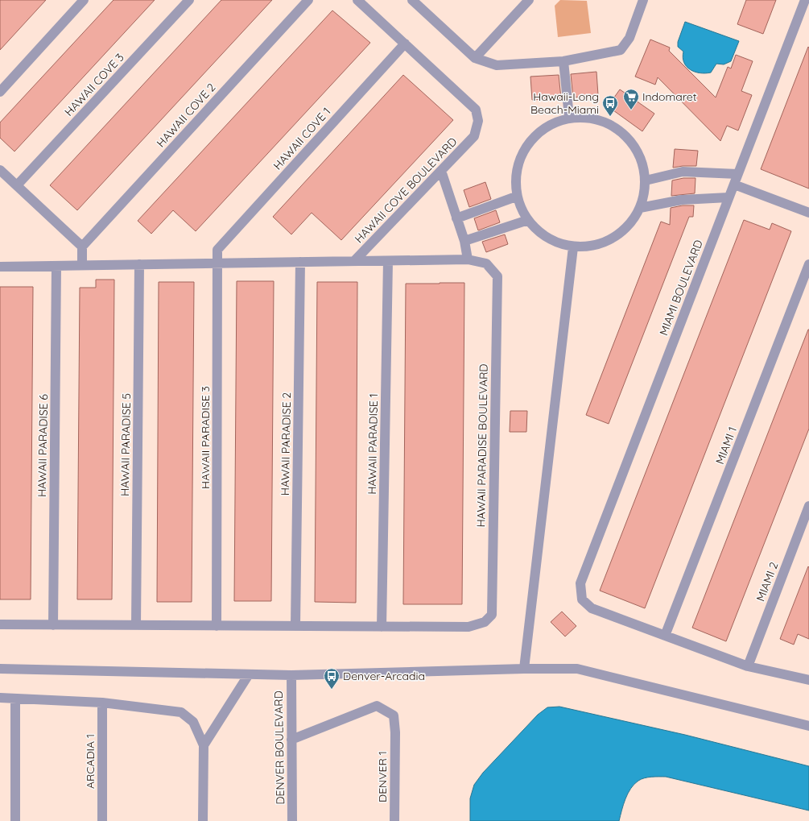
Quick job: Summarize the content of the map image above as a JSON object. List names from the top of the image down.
{
  "streets": {
    "street": [
      "HAWAII COVE 3",
      "HAWAII COVE 2",
      "HAWAII COVE 1",
      "HAWAII COVE BOULEVARD",
      "MIAMI BOULEVARD",
      "HAWAII PARADISE 3",
      "HAWAII PARADISE 2",
      "HAWAII PARADISE 1",
      "HAWAII PARADISE 5",
      "HAWAII PARADISE 6",
      "HAWAII PARADISE BOULEVARD",
      "MIAMI 1",
      "MIAMI 2",
      "DENVER BOULEVARD",
      "ARCADIA 1",
      "DENVER 1"
    ]
  },
  "crossings": [
    ["HAWAII COVE 1", "HAWAII COVE BOULEVARD"],
    ["HAWAII COVE 1", "HAWAII PARADISE 3"],
    ["MIAMI BOULEVARD", "MIAMI 1"],
    ["HAWAII PARADISE 1", "HAWAII PARADISE BOULEVARD"],
    ["DENVER BOULEVARD", "DENVER 1"]
  ],
  "places": {
    "supermarket": ["Indomaret"],
    "bus stop": ["Hawaii-Long Beach-Miami", "Denver-Arcadia"]
  }
}
